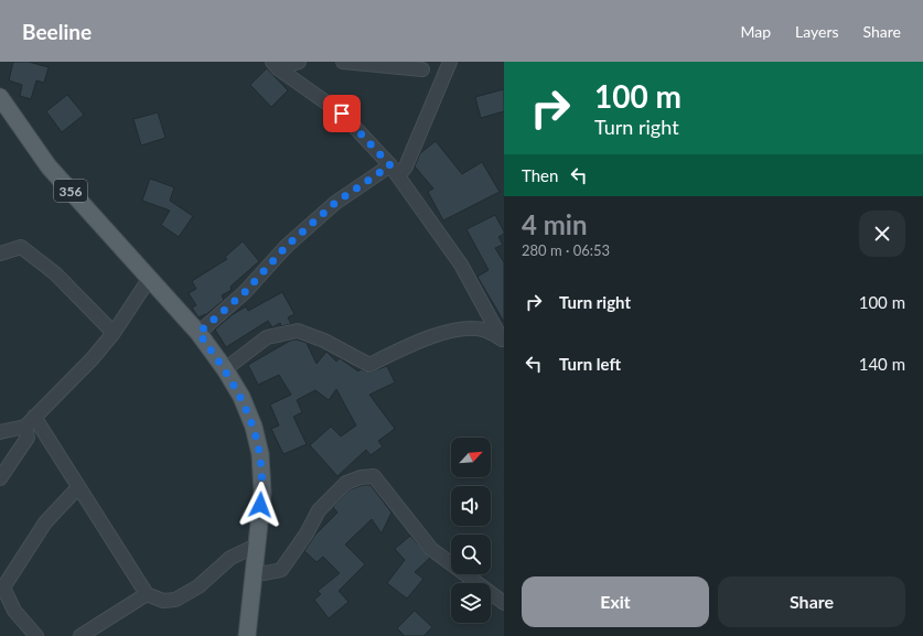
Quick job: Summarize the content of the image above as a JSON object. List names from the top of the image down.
{
  "streets": {
    "main road": ["356"]
  },
  "north": "top right",
  "page": {
    "header": "Beeline",
    "nav": ["Map", "Layers", "Share"],
    "turn": ["100 m", "Turn right"],
    "then": "Then",
    "heading": ["4 min", "280 m · 06:53"],
    "list": [
      {
        "name": "Turn right",
        "value": "100 m"
      },
      {
        "name": "Turn left",
        "value": "140 m"
      }
    ],
    "buttons": ["Exit", "Share"]
  }
}
